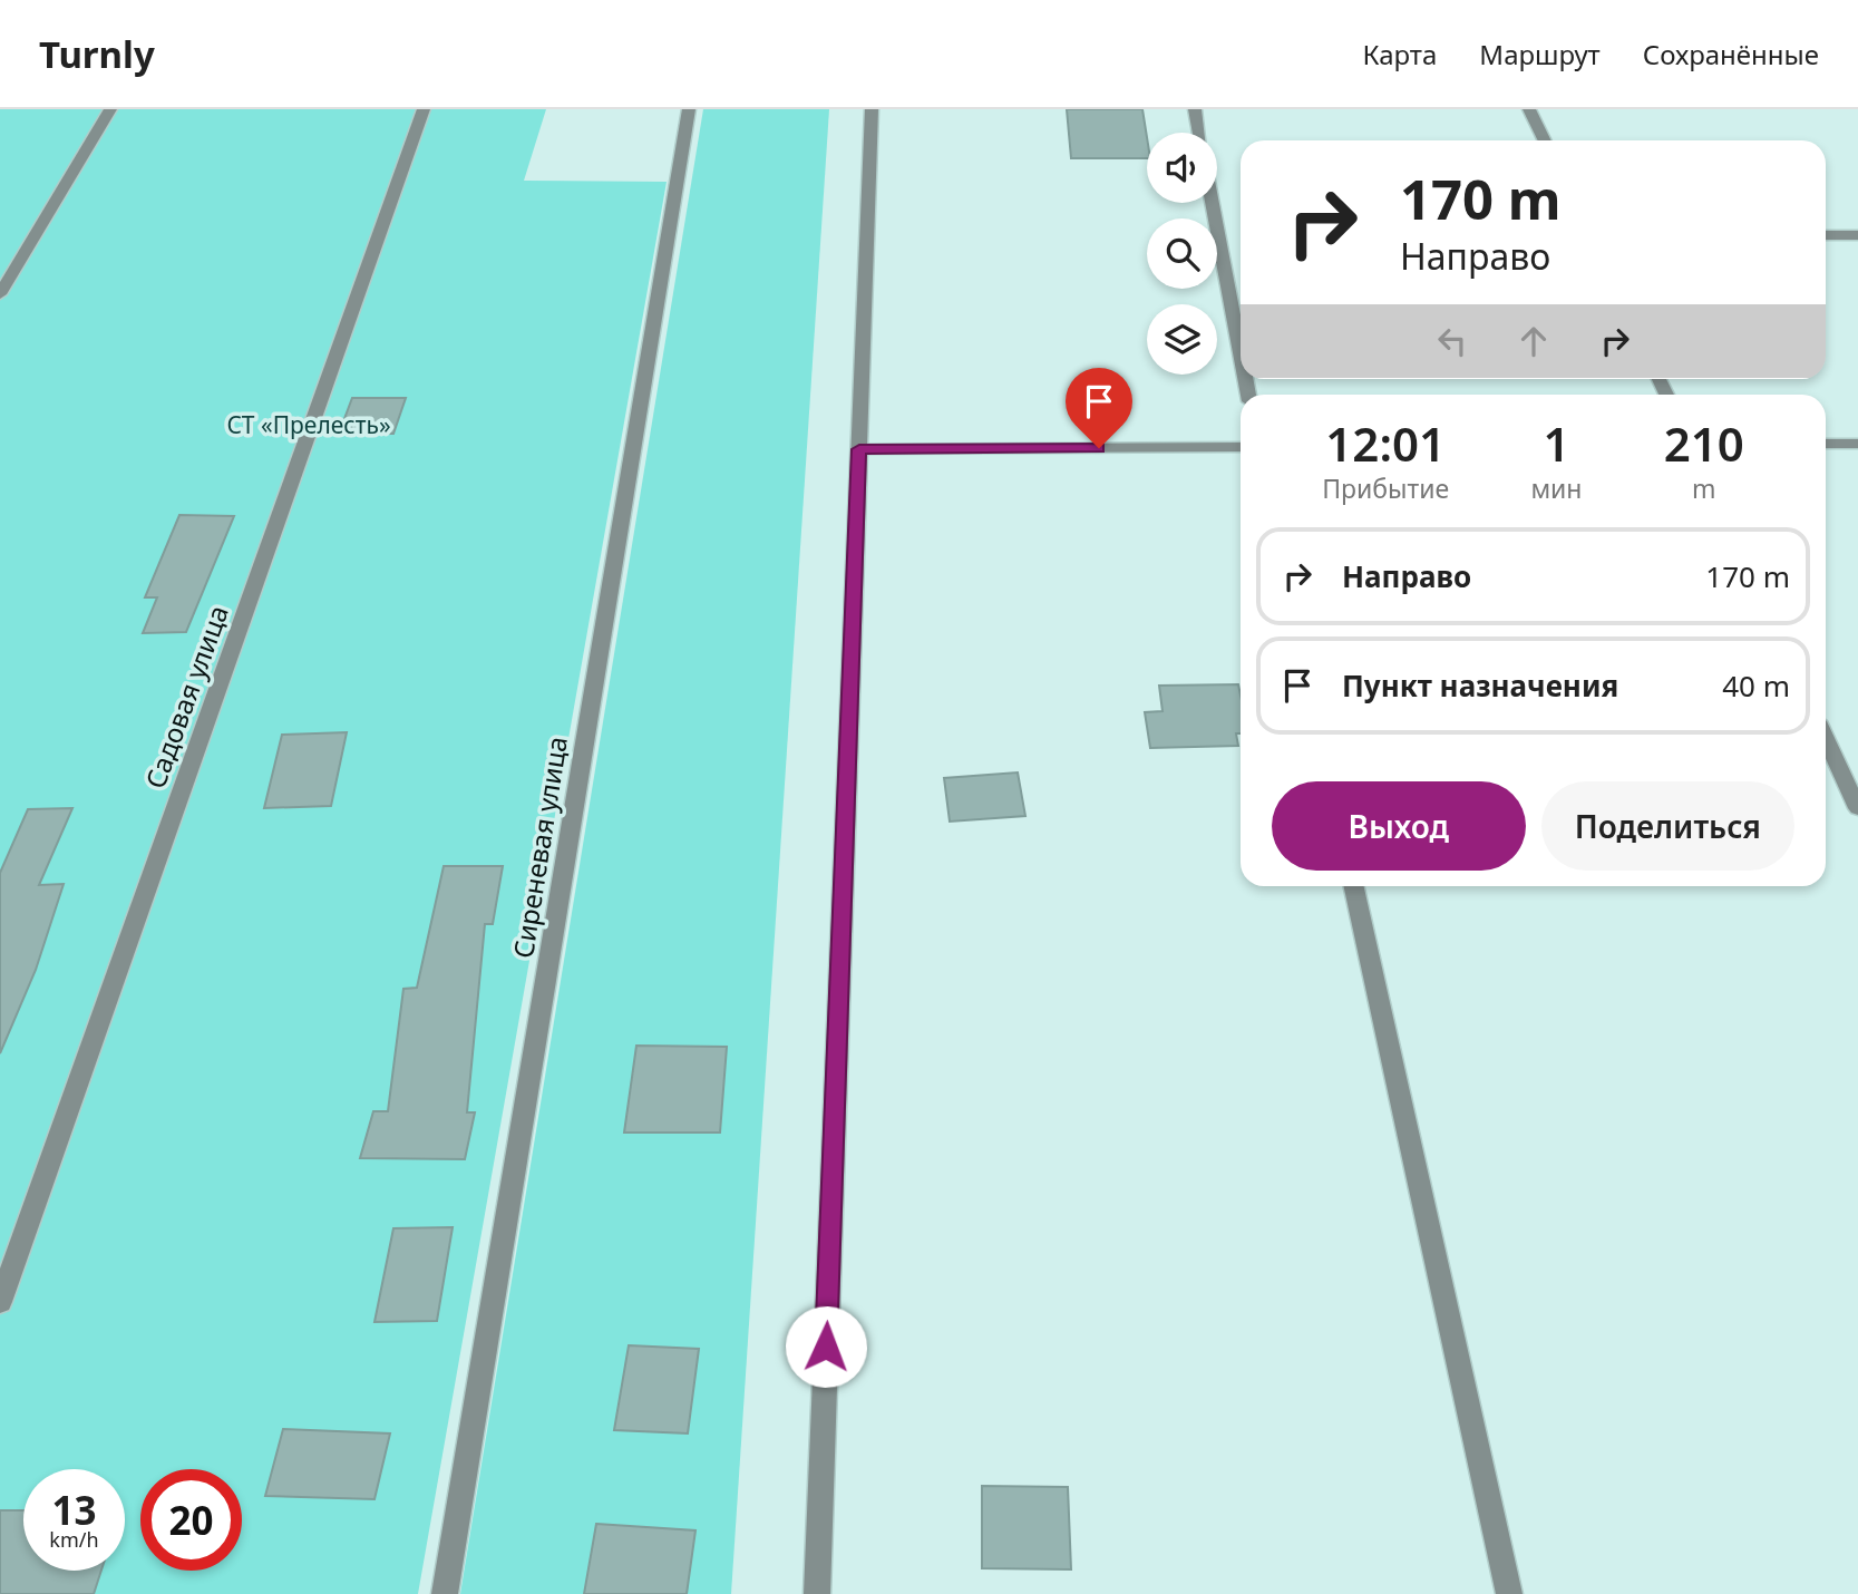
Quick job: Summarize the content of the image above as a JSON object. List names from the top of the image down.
{
  "streets": {
    "street": ["Садовая улица", "Сиреневая улица"]
  },
  "parks": ["СТ «Прелесть»"],
  "page": {
    "header": "Turnly",
    "nav": ["Карта", "Маршрут", "Сохранённые"],
    "turn": ["170 m", "Направо"],
    "eta": [
      "12:01",
      "Прибытие",
      "1",
      "мин",
      "210",
      "m"
    ],
    "list": [
      {
        "name": "Направо",
        "value": "170 m"
      },
      {
        "name": "Пункт назначения",
        "value": "40 m"
      }
    ],
    "buttons": ["Выход", "Поделиться"],
    "speed": "13 km/h",
    "limit": "20"
  }
}
